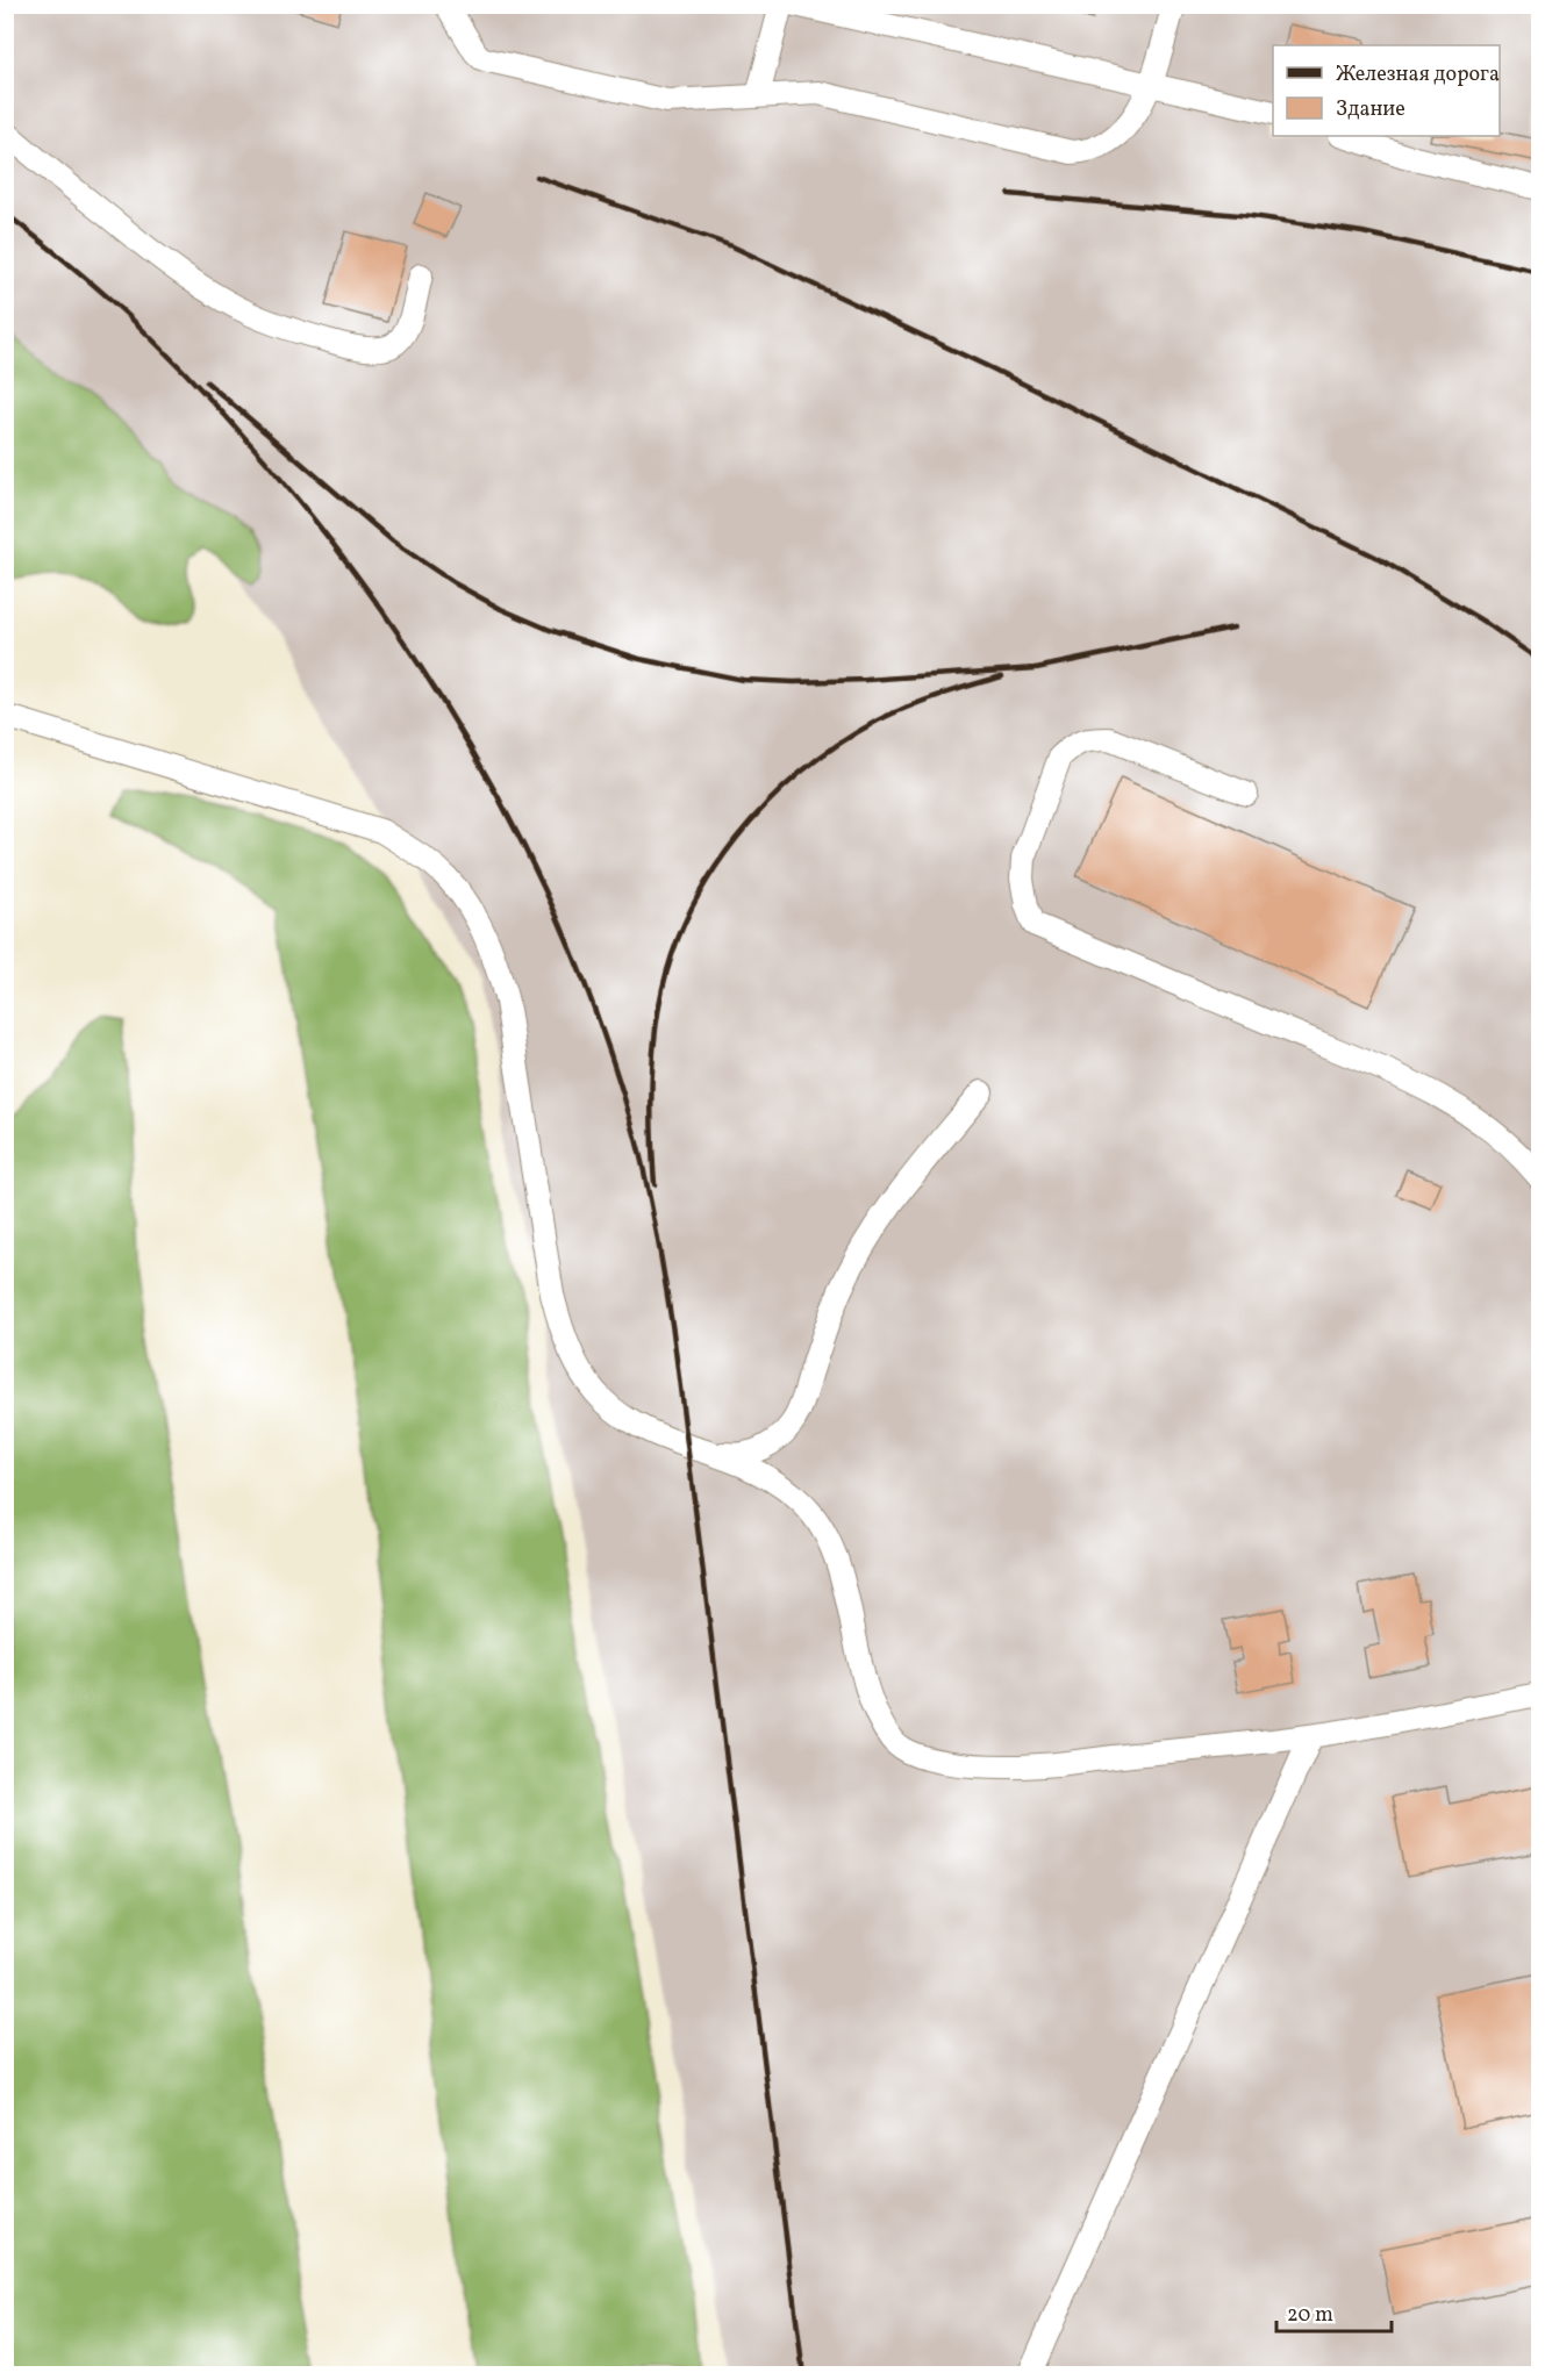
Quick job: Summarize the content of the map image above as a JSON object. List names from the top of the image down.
{
  "legend": ["Железная дорога", "Здание"],
  "scale_bar": "20 m"
}
